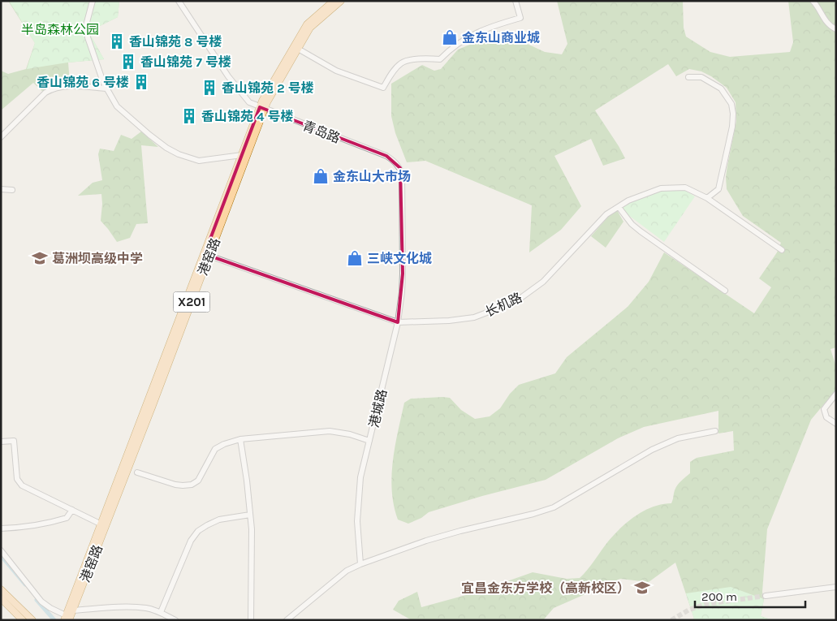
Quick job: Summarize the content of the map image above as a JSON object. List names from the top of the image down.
{
  "streets": {
    "main road": ["港窑路", "X201"],
    "street": ["青岛路", "长机路", "港城路"]
  },
  "crossings": [
    ["青岛路", "港窑路"],
    ["青岛路", "港城路"],
    ["港窑路", "长机路"],
    ["长机路", "港城路"]
  ],
  "parks": ["半岛森林公园"],
  "places": {
    "shop": ["金东山商业城", "金东山大市场", "三峡文化城"],
    "building": [
      "香山锦苑 8 号楼",
      "香山锦苑 7 号楼",
      "香山锦苑 6 号楼",
      "香山锦苑 2 号楼",
      "香山锦苑 4 号楼"
    ],
    "school or university": ["葛洲坝高级中学", "宜昌金东方学校（高新校区）"]
  },
  "scale_bar": "200 m"
}
